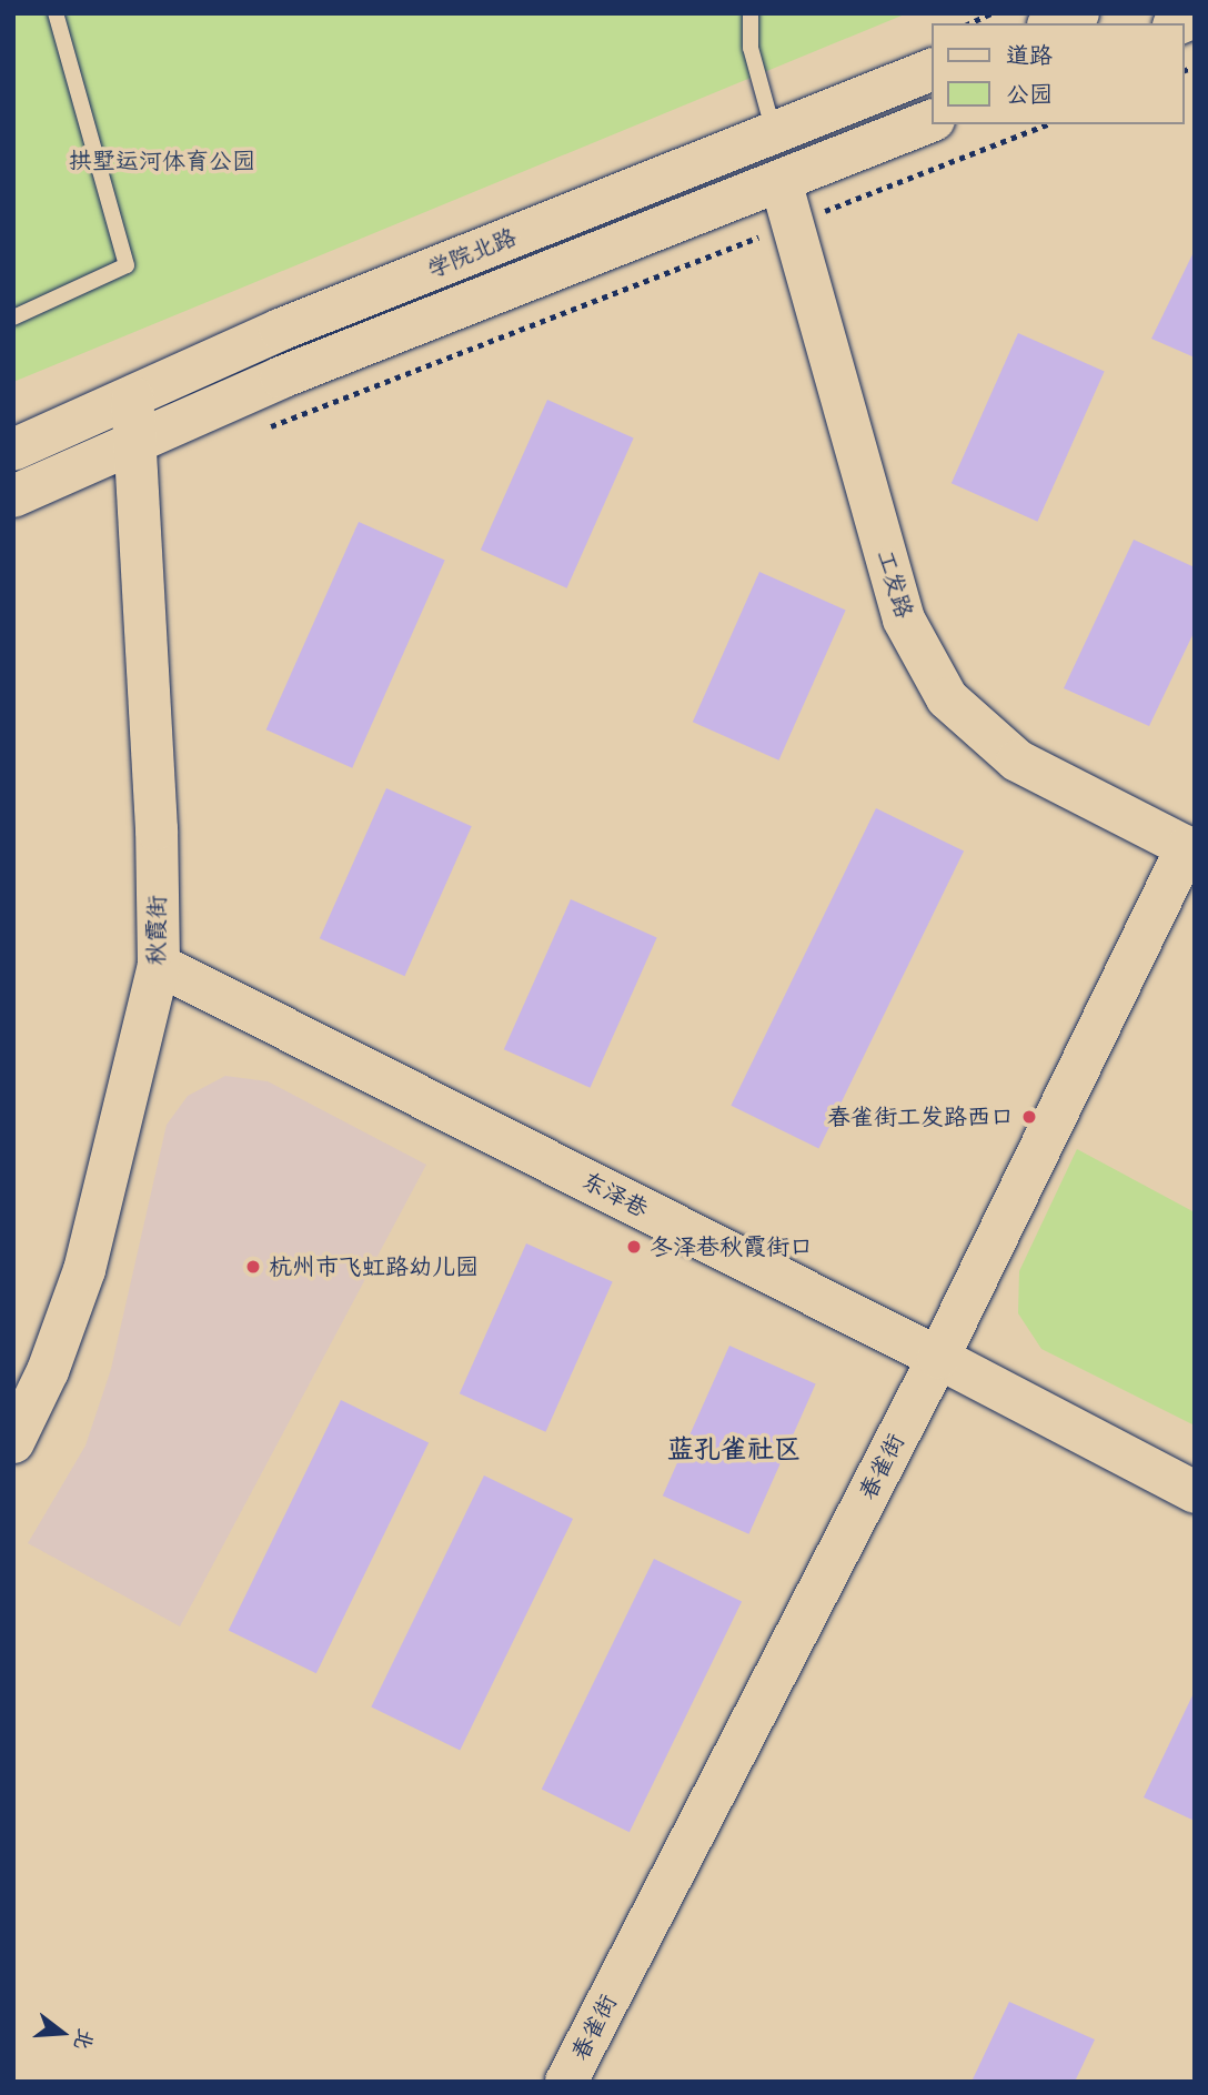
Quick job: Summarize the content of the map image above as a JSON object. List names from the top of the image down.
{
  "streets": {
    "street": [
      "学院北路",
      "工发路",
      "秋霞街",
      "东泽巷",
      "春雀街"
    ]
  },
  "crossings": [
    ["学院北路", "工发路"],
    ["学院北路", "秋霞街"],
    ["工发路", "春雀街"],
    ["秋霞街", "东泽巷"],
    ["东泽巷", "春雀街"]
  ],
  "districts": ["蓝孔雀社区"],
  "parks": ["拱墅运河体育公园"],
  "places": ["春雀街工发路西口", "冬泽巷秋霞街口", "杭州市飞虹路幼儿园"],
  "legend": ["道路", "公园"],
  "north": "right"
}
